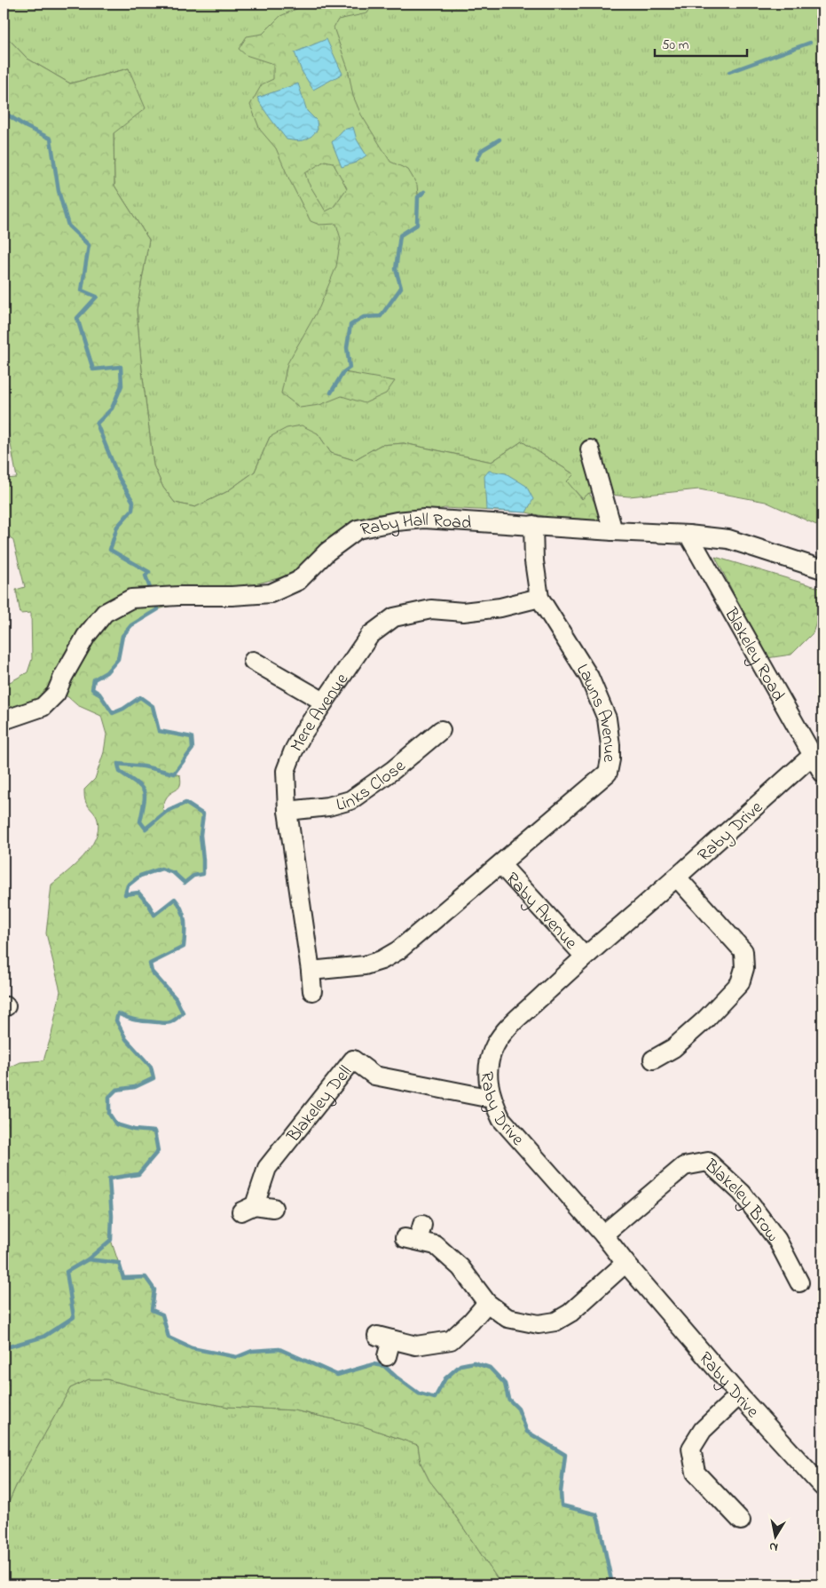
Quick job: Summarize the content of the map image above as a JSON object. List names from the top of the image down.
{
  "streets": {
    "street": [
      "Raby Hall Road",
      "Blakeley Road",
      "Mere Avenue",
      "Lawns Avenue",
      "Links Close",
      "Raby Drive",
      "Raby Avenue",
      "Blakeley Dell",
      "Blakeley Brow"
    ]
  },
  "crossings": [
    ["Raby Hall Road", "Blakeley Road"],
    ["Raby Hall Road", "Lawns Avenue"],
    ["Blakeley Road", "Raby Drive"],
    ["Mere Avenue", "Lawns Avenue"],
    ["Mere Avenue", "Links Close"],
    ["Lawns Avenue", "Raby Avenue"],
    ["Raby Drive", "Raby Avenue"],
    ["Raby Drive", "Blakeley Dell"],
    ["Raby Drive", "Blakeley Brow"]
  ],
  "scale_bar": "50 m",
  "north": "bottom"
}
